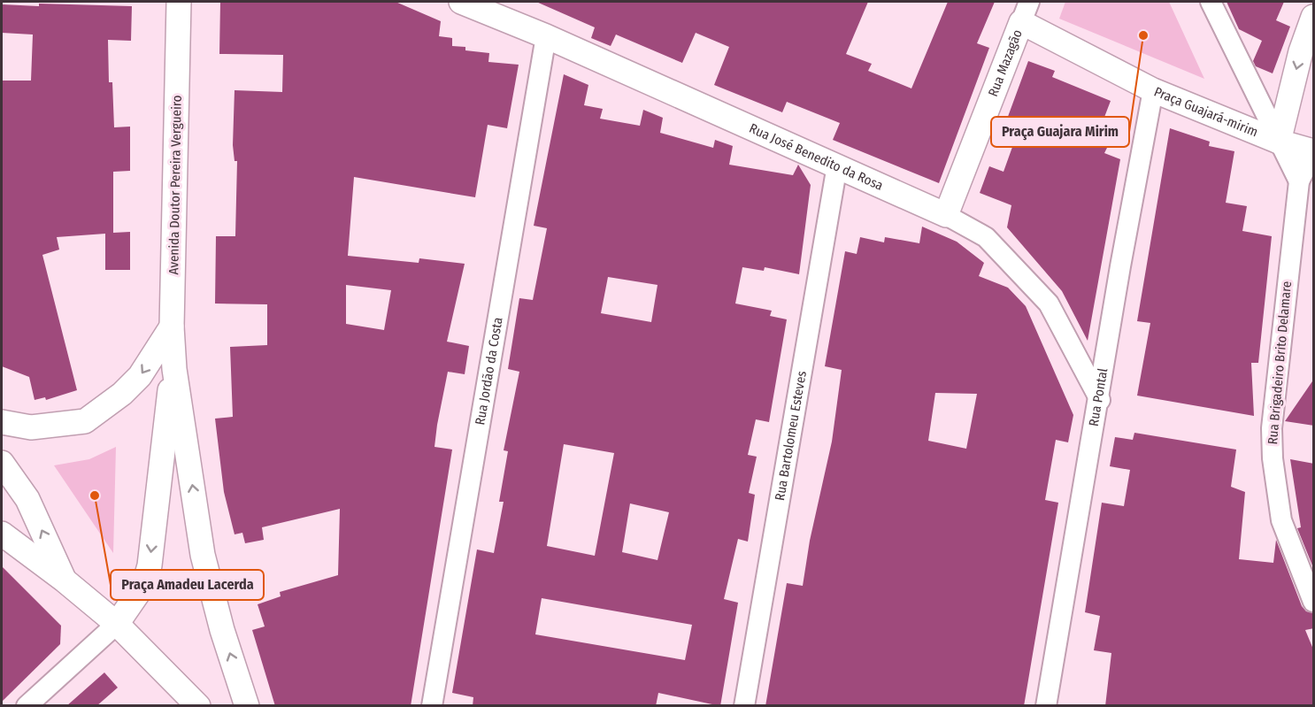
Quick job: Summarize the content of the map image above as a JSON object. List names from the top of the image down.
{
  "streets": {
    "street": [
      "Rua Mazagão",
      "Praça Guajará-mirim",
      "Rua José Benedito da Rosa",
      "Avenida Doutor Pereira Vergueiro",
      "Rua Brigadeiro Brito Delamare",
      "Rua Jordão da Costa",
      "Rua Pontal",
      "Rua Bartolomeu Esteves"
    ]
  },
  "crossings": [
    ["Rua Mazagão", "Praça Guajará-mirim"],
    ["Rua Mazagão", "Rua José Benedito da Rosa"],
    ["Praça Guajará-mirim", "Rua Brigadeiro Brito Delamare"],
    ["Praça Guajará-mirim", "Rua Pontal"],
    ["Rua José Benedito da Rosa", "Rua Jordão da Costa"],
    ["Rua José Benedito da Rosa", "Rua Pontal"],
    ["Rua José Benedito da Rosa", "Rua Bartolomeu Esteves"]
  ],
  "places": ["Praça Guajara Mirim", "Praça Amadeu Lacerda"]
}
